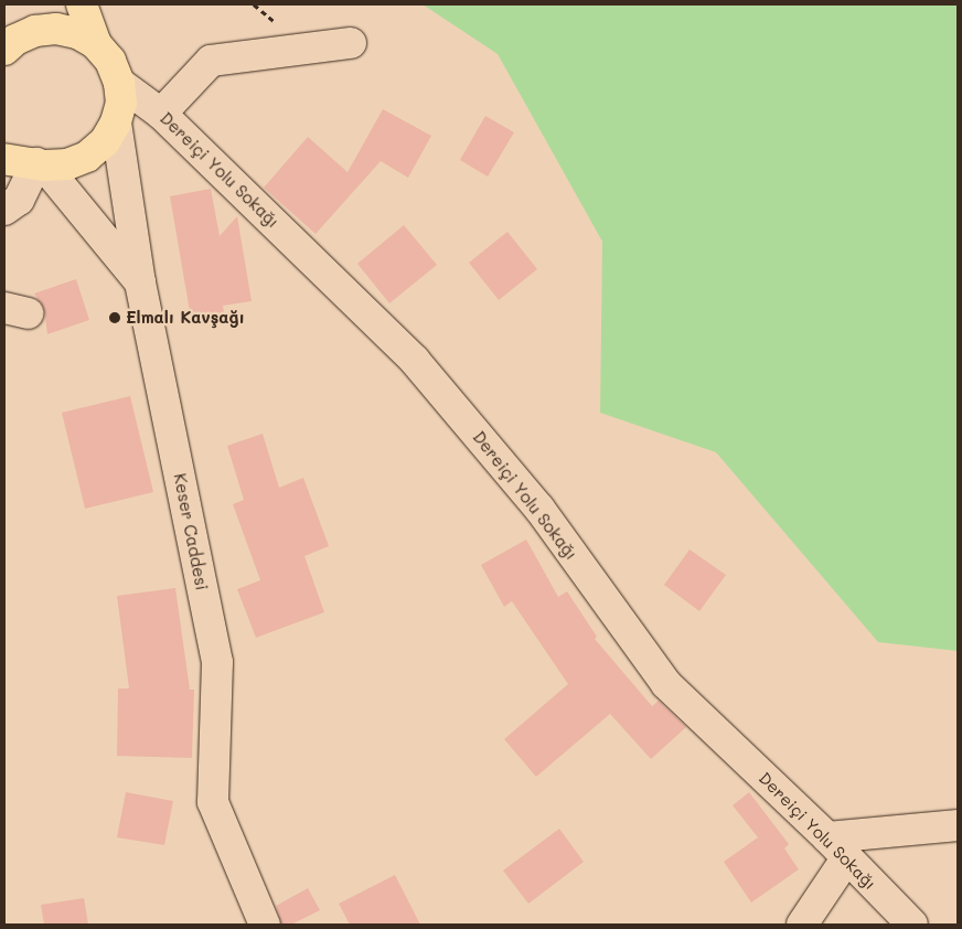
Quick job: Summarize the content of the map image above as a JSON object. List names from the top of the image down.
{
  "streets": {
    "street": ["Dereiçi Yolu Sokağı", "Keser Caddesi"]
  },
  "places": ["Elmalı Kavşağı"]
}
